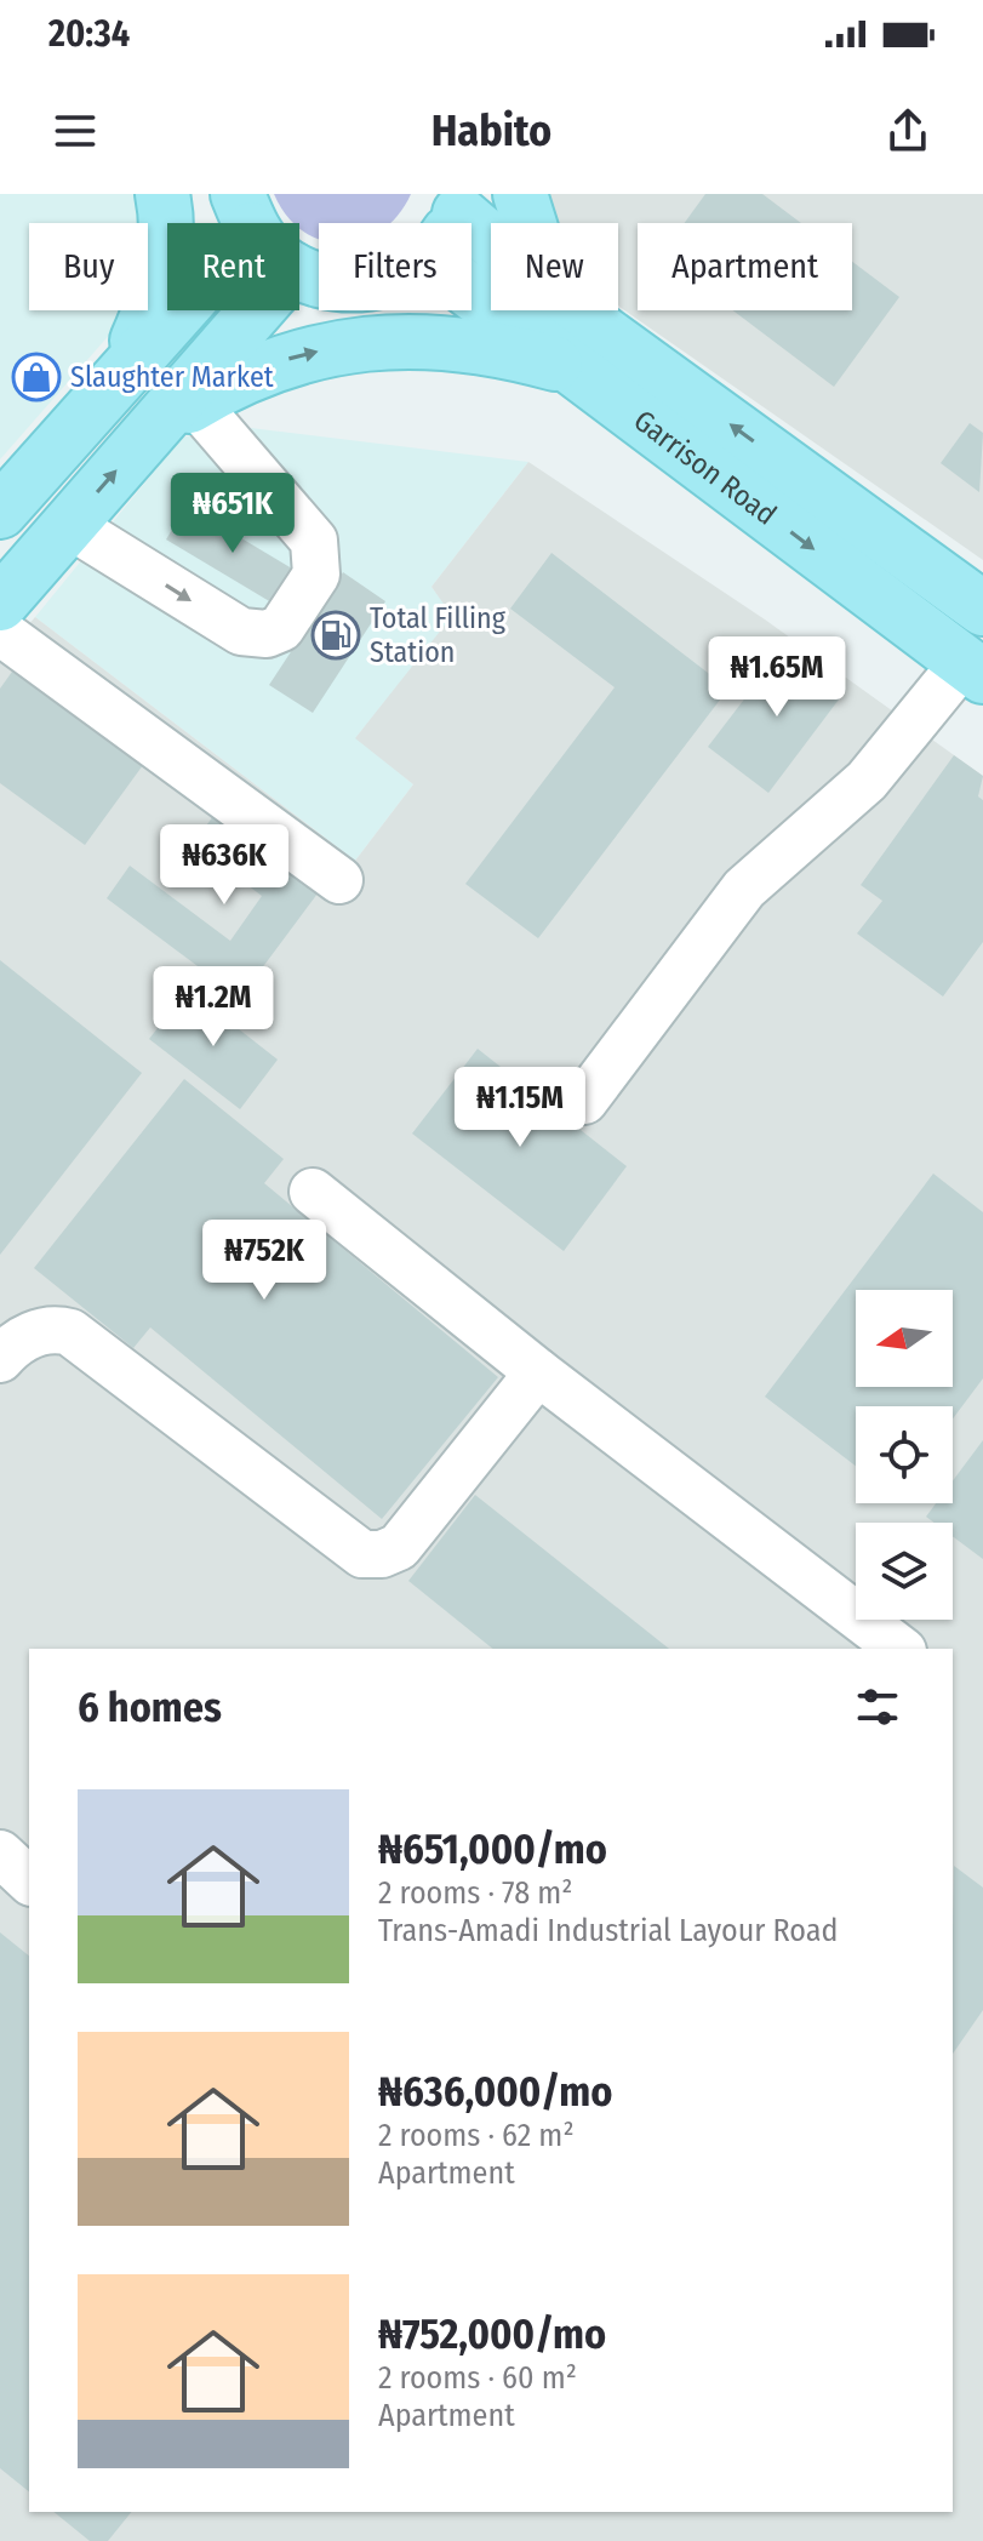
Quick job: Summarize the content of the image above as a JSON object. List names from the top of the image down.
{
  "streets": {
    "main road": ["Garrison Road"]
  },
  "places": {
    "shop": ["Slaughter Market"],
    "fuel station": ["Total Filling Station"]
  },
  "north": "left",
  "page": {
    "status": "20:34",
    "header": "Habito",
    "chip": [
      "Buy",
      "Rent",
      "Filters",
      "New",
      "Apartment"
    ],
    "price": [
      "₦651K",
      "₦1.65M",
      "₦636K",
      "₦1.2M",
      "₦1.15M",
      "₦752K"
    ],
    "heading": "6 homes",
    "list": [
      {
        "name": "₦651,000/mo",
        "note": "2 rooms · 78 m² · Trans-Amadi Industrial Layour Road"
      },
      {
        "name": "₦636,000/mo",
        "note": "2 rooms · 62 m² · Apartment"
      },
      {
        "name": "₦752,000/mo",
        "note": "2 rooms · 60 m² · Apartment"
      }
    ]
  }
}
